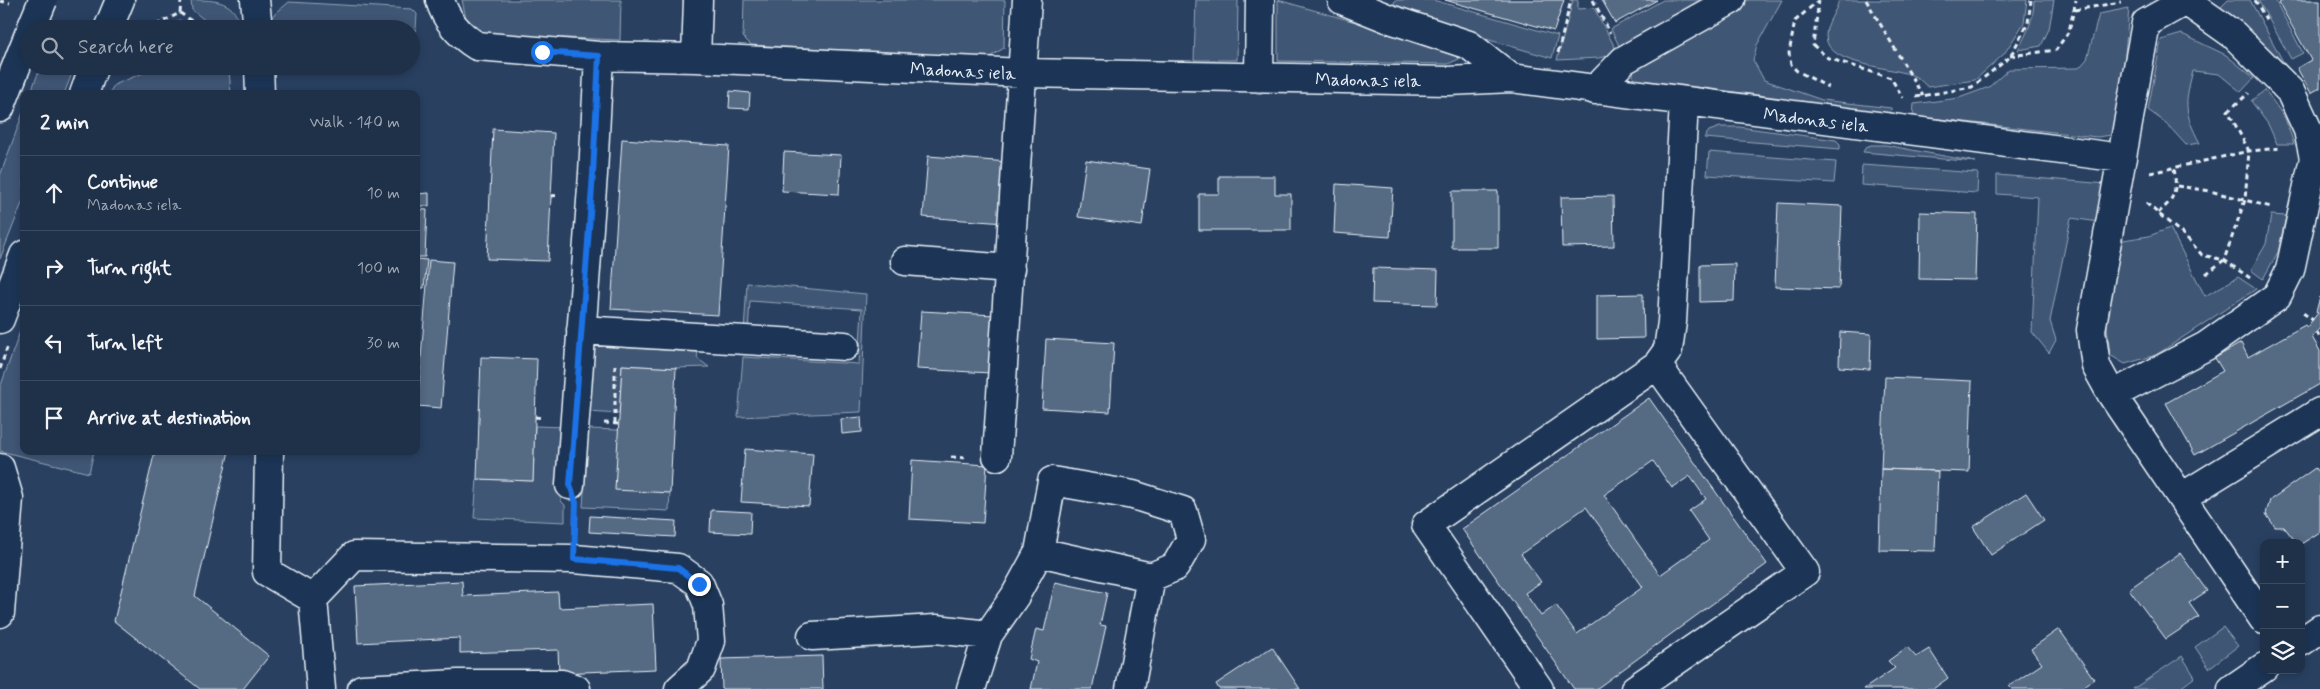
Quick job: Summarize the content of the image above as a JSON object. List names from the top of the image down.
{
  "streets": {
    "street": ["Madonas iela"]
  },
  "page": {
    "search": "Search here",
    "heading": ["2 min", "Walk · 140 m"],
    "list": [
      ["Continue", "Madonas iela", "10 m"],
      ["Turn right", "100 m"],
      ["Turn left", "30 m"],
      "Arrive at destination"
    ],
    "map_buttons": ["+", "−"]
  }
}
